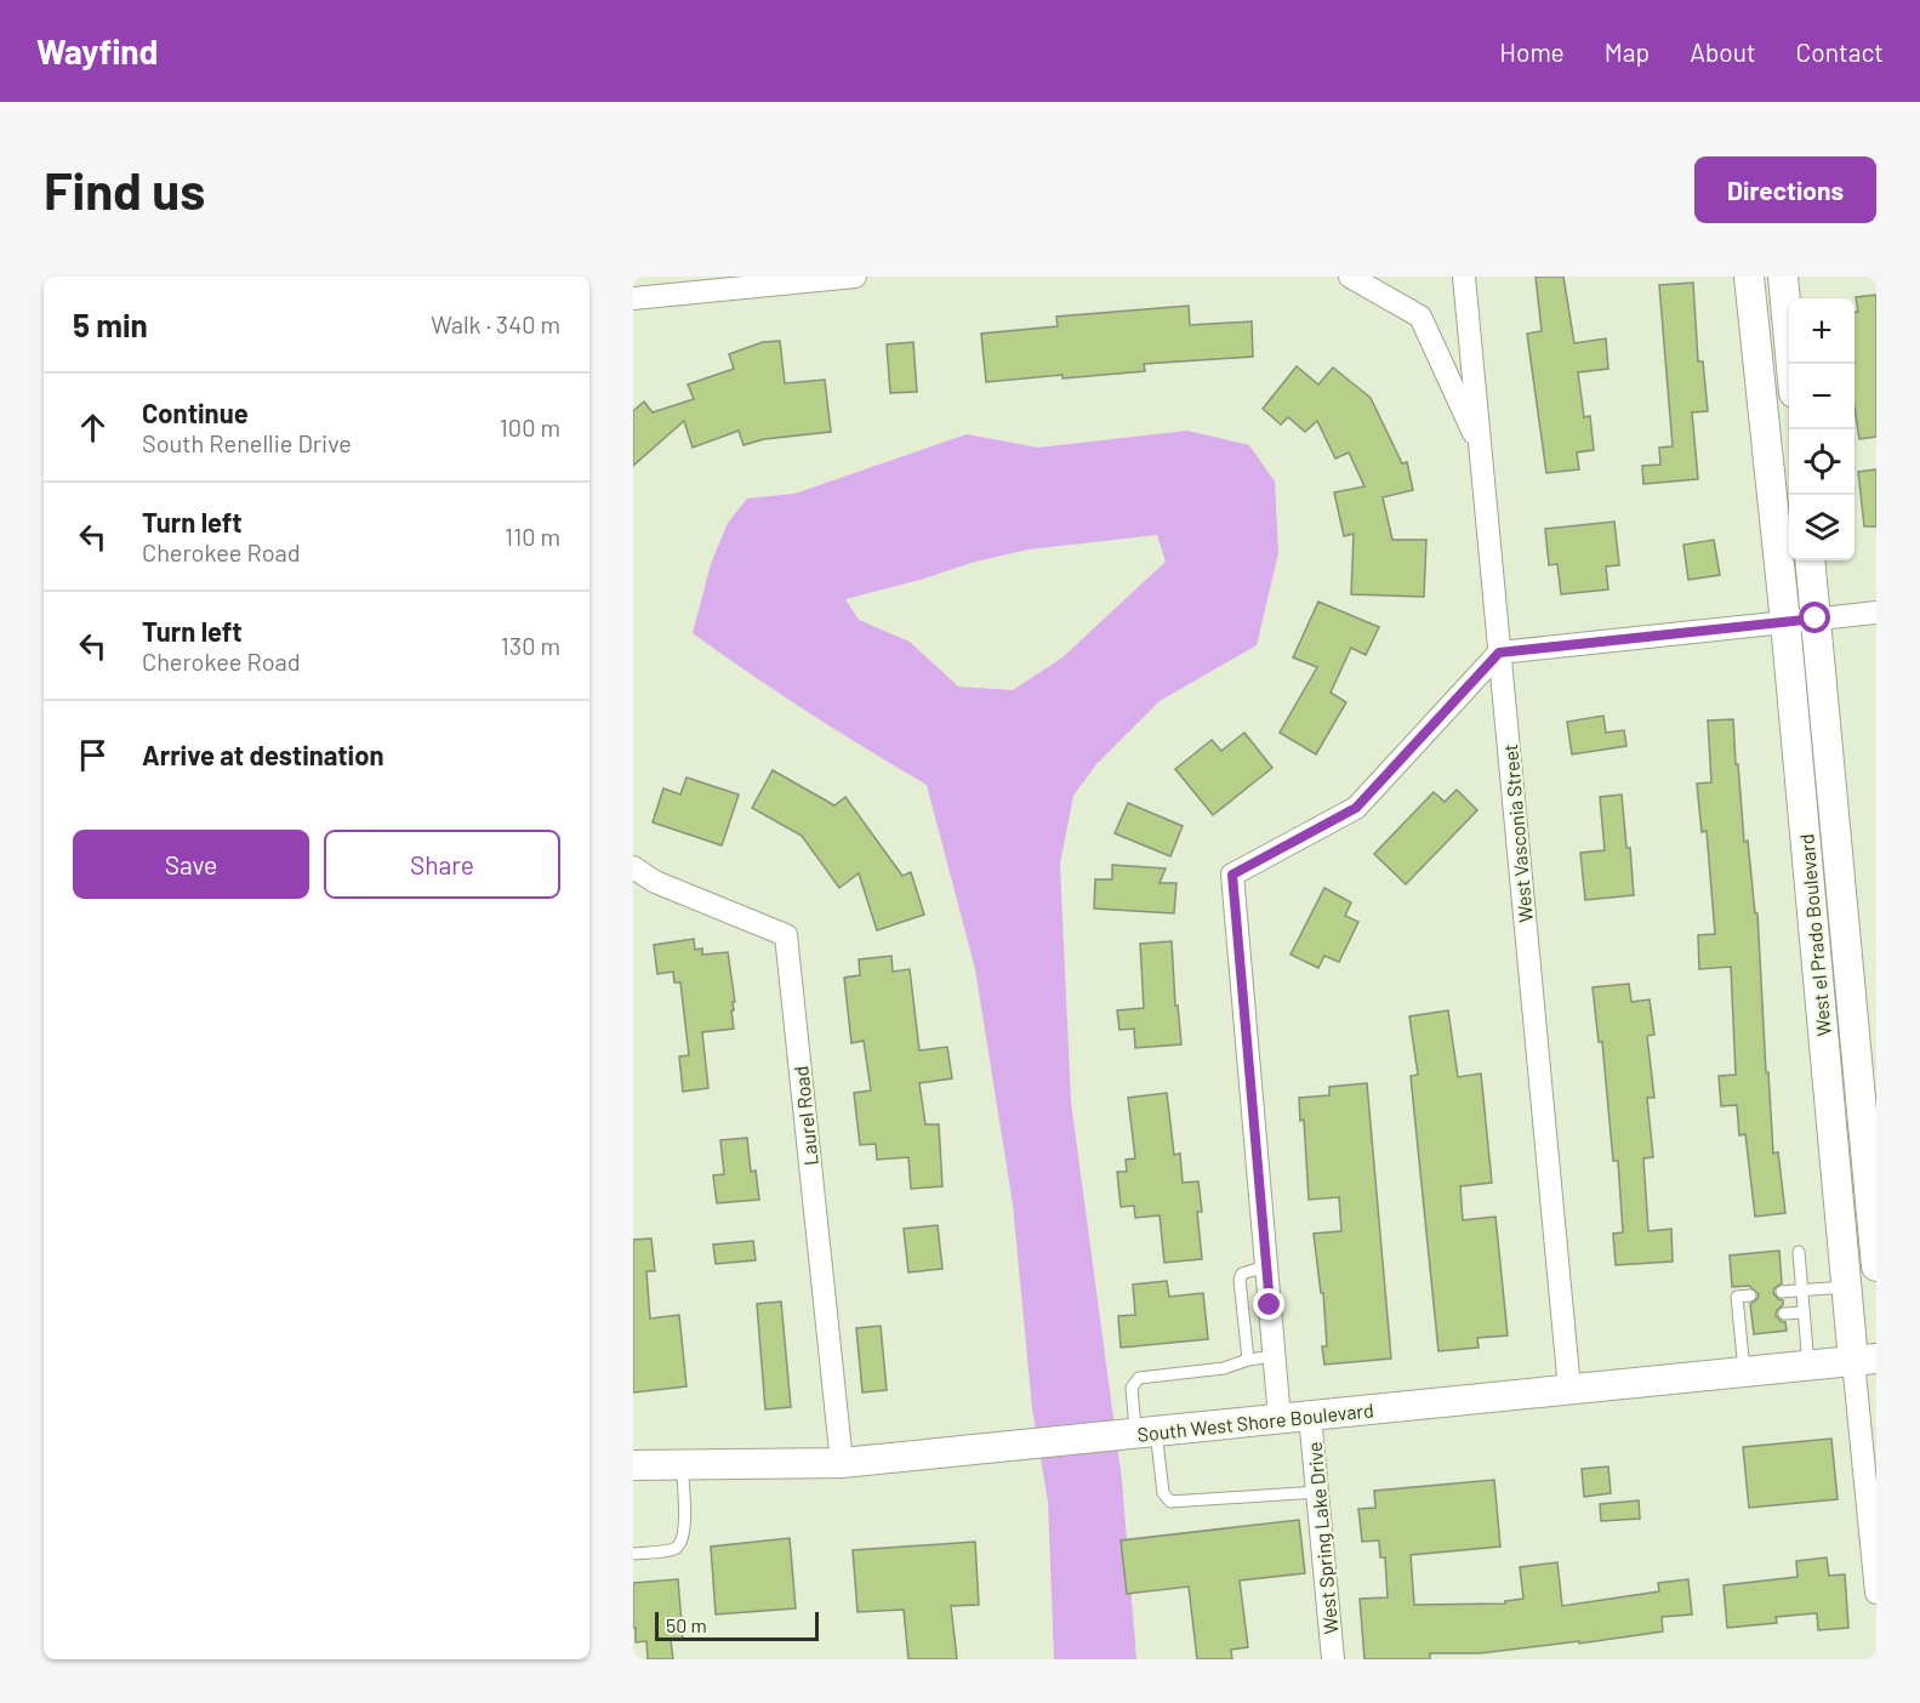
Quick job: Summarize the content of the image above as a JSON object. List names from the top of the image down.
{
  "streets": {
    "street": [
      "West Vasconia Street",
      "West el Prado Boulevard",
      "Laurel Road",
      "South West Shore Boulevard",
      "West Spring Lake Drive"
    ]
  },
  "crossings": [
    ["West Vasconia Street", "South West Shore Boulevard"],
    ["West el Prado Boulevard", "South West Shore Boulevard"],
    ["Laurel Road", "South West Shore Boulevard"],
    ["South West Shore Boulevard", "West Spring Lake Drive"]
  ],
  "scale_bar": "50 m",
  "page": {
    "header": "Wayfind",
    "nav": [
      "Home",
      "Map",
      "About",
      "Contact"
    ],
    "buttons": [
      "Directions",
      ["Save", "Share"]
    ],
    "title": "Find us",
    "heading": ["5 min", "Walk · 340 m"],
    "map_buttons": ["+", "−"],
    "list": [
      ["Continue", "South Renellie Drive", "100 m"],
      ["Turn left", "Cherokee Road", "110 m"],
      ["Turn left", "Cherokee Road", "130 m"],
      "Arrive at destination"
    ],
    "scale": "50 m"
  }
}
